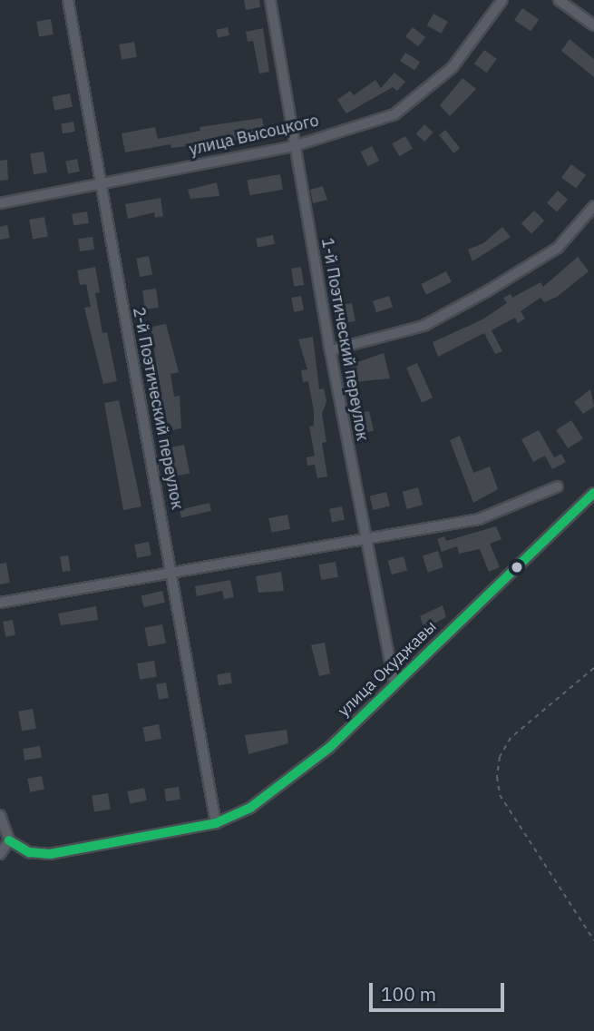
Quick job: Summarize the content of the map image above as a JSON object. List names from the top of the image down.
{
  "streets": {
    "street": [
      "улица Высоцкого",
      "1-й Поэтический переулок",
      "2-й Поэтический переулок",
      "улица Окуджавы"
    ]
  },
  "crossings": [
    ["улица Высоцкого", "1-й Поэтический переулок"],
    ["улица Высоцкого", "2-й Поэтический переулок"],
    ["1-й Поэтический переулок", "улица Окуджавы"],
    ["2-й Поэтический переулок", "улица Окуджавы"]
  ],
  "scale_bar": "100 m"
}
